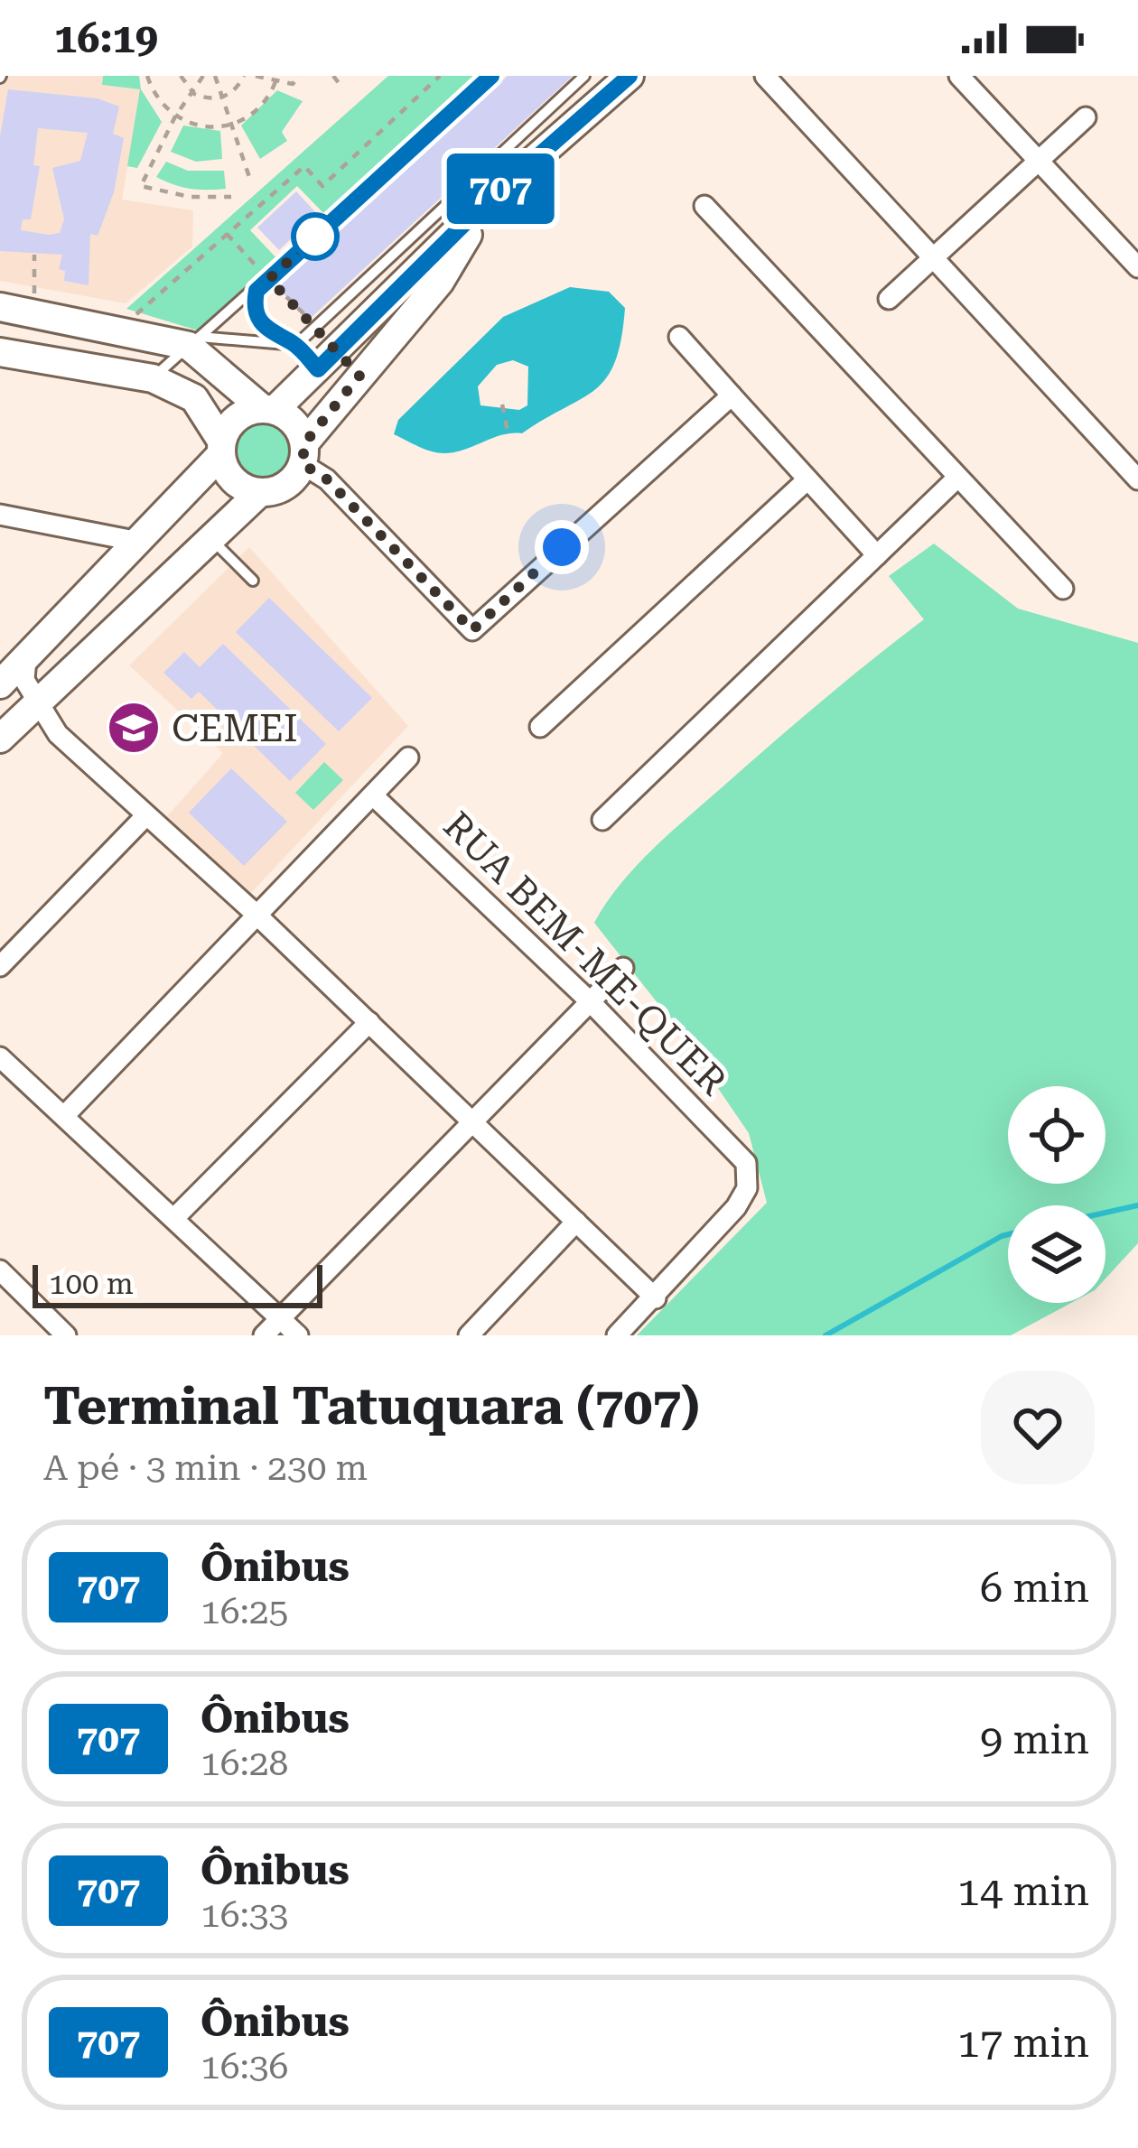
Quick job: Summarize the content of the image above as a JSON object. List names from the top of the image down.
{
  "streets": {
    "street": ["RUA BEM-ME-QUER"]
  },
  "places": {
    "school or university": ["CEMEI"]
  },
  "lines": ["bus line 707"],
  "scale_bar": "100 m",
  "page": {
    "status": "16:19",
    "on_map": "707",
    "scale": "100 m",
    "heading": ["Terminal Tatuquara (707)", "A pé · 3 min · 230 m"],
    "list": [
      {
        "mark": "707",
        "name": "Ônibus",
        "note": "16:25",
        "value": "6 min"
      },
      {
        "mark": "707",
        "name": "Ônibus",
        "note": "16:28",
        "value": "9 min"
      },
      {
        "mark": "707",
        "name": "Ônibus",
        "note": "16:33",
        "value": "14 min"
      },
      {
        "mark": "707",
        "name": "Ônibus",
        "note": "16:36",
        "value": "17 min"
      }
    ]
  }
}
